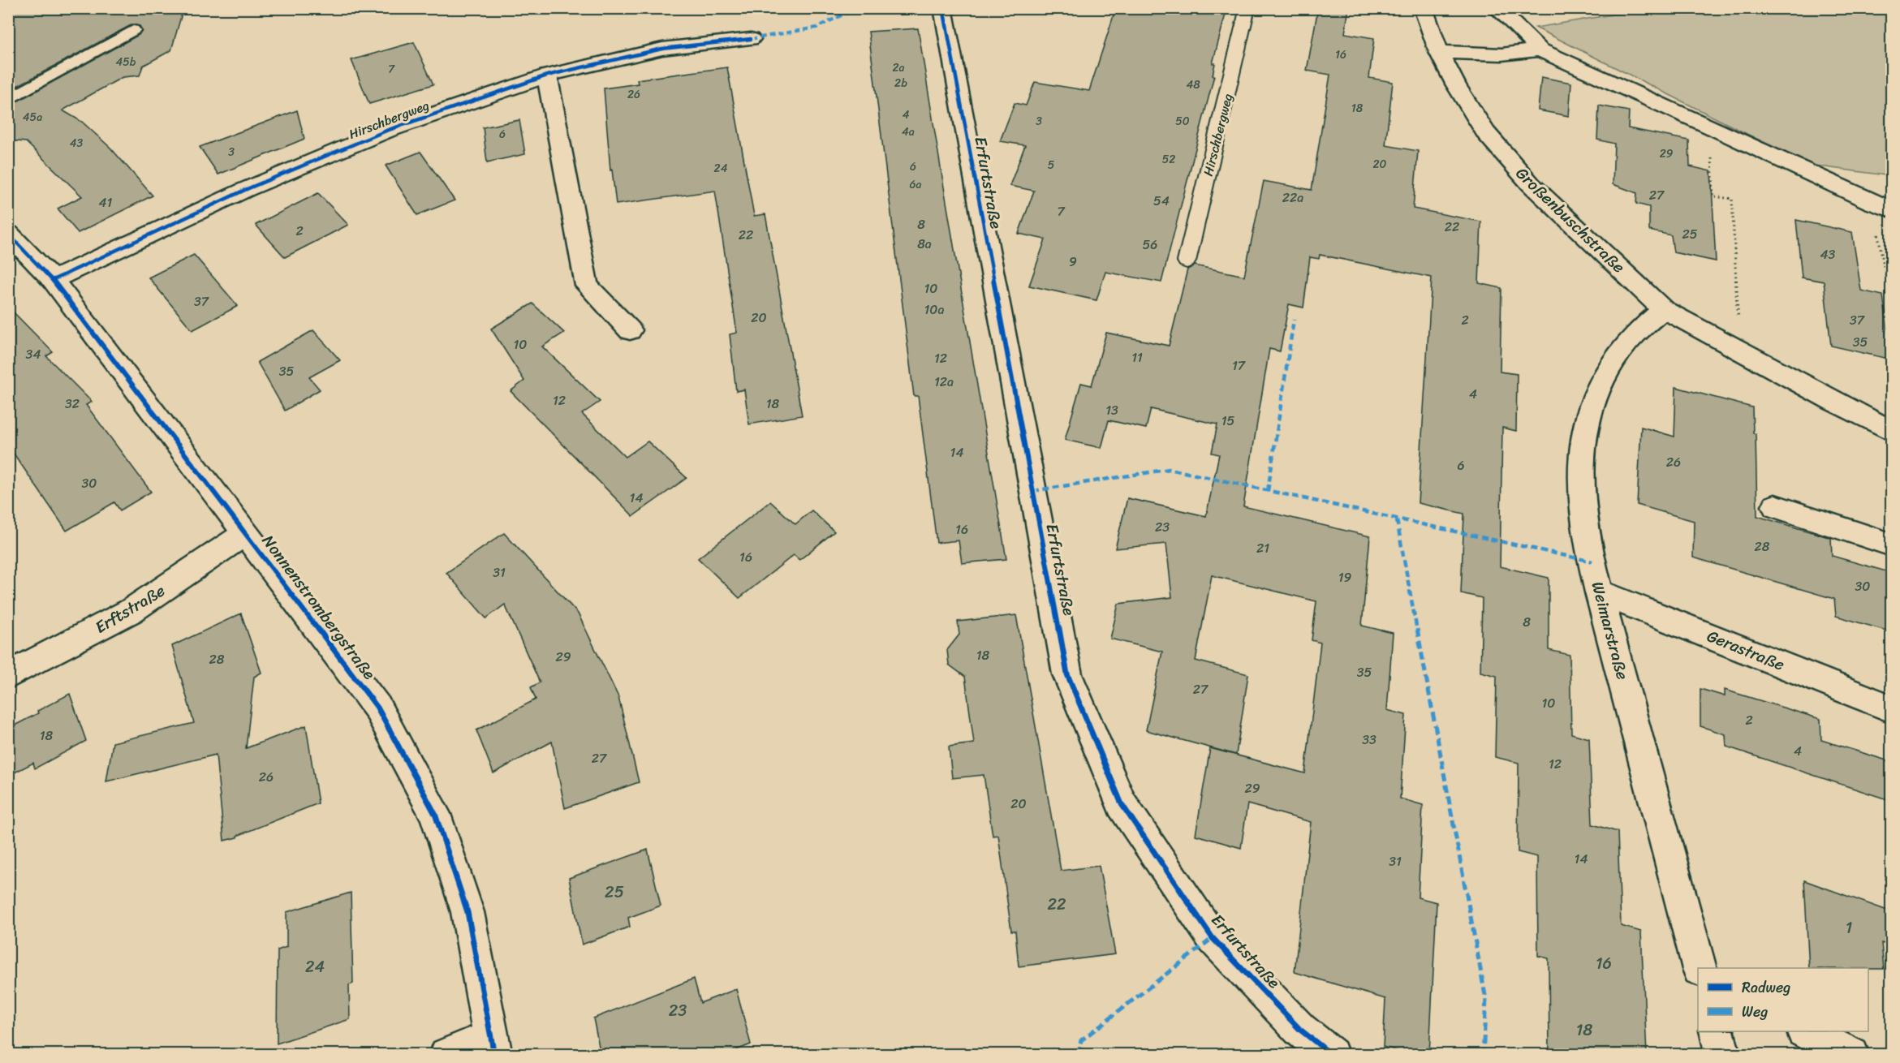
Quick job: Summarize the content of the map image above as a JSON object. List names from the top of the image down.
{
  "streets": {
    "street": [
      "Hirschbergweg",
      "Erfurtstraße",
      "Großenbuschstraße",
      "Nonnenstrombergstraße",
      "Erftstraße",
      "Weimarstraße",
      "Gerastraße"
    ]
  },
  "crossings": [
    ["Hirschbergweg", "Nonnenstrombergstraße"],
    ["Großenbuschstraße", "Weimarstraße"],
    ["Nonnenstrombergstraße", "Erftstraße"],
    ["Weimarstraße", "Gerastraße"]
  ],
  "house_numbers": [
    "16",
    "45b",
    "2a",
    "7",
    "2b",
    "48",
    "26",
    "18",
    "4",
    "45a",
    "3",
    "50",
    "4a",
    "6",
    "43",
    "3",
    "29",
    "52",
    "20",
    "5",
    "6",
    "24",
    "6a",
    "27",
    "22a",
    "54",
    "41",
    "7",
    "8",
    "22",
    "2",
    "25",
    "22",
    "8a",
    "56",
    "43",
    "9",
    "10",
    "37",
    "10a",
    "20",
    "2",
    "37",
    "35",
    "10",
    "34",
    "11",
    "12",
    "17",
    "35",
    "12a",
    "4",
    "12",
    "32",
    "18",
    "13",
    "15",
    "14",
    "26",
    "6",
    "30",
    "14",
    "23",
    "16",
    "28",
    "21",
    "16",
    "31",
    "19",
    "30",
    "8",
    "18",
    "29",
    "28",
    "35",
    "27",
    "10",
    "2",
    "18",
    "33",
    "4",
    "27",
    "12",
    "26",
    "29",
    "20",
    "14",
    "31",
    "25",
    "22",
    "1",
    "16",
    "24",
    "23",
    "18"
  ],
  "legend": ["Radweg", "Weg"]
}
